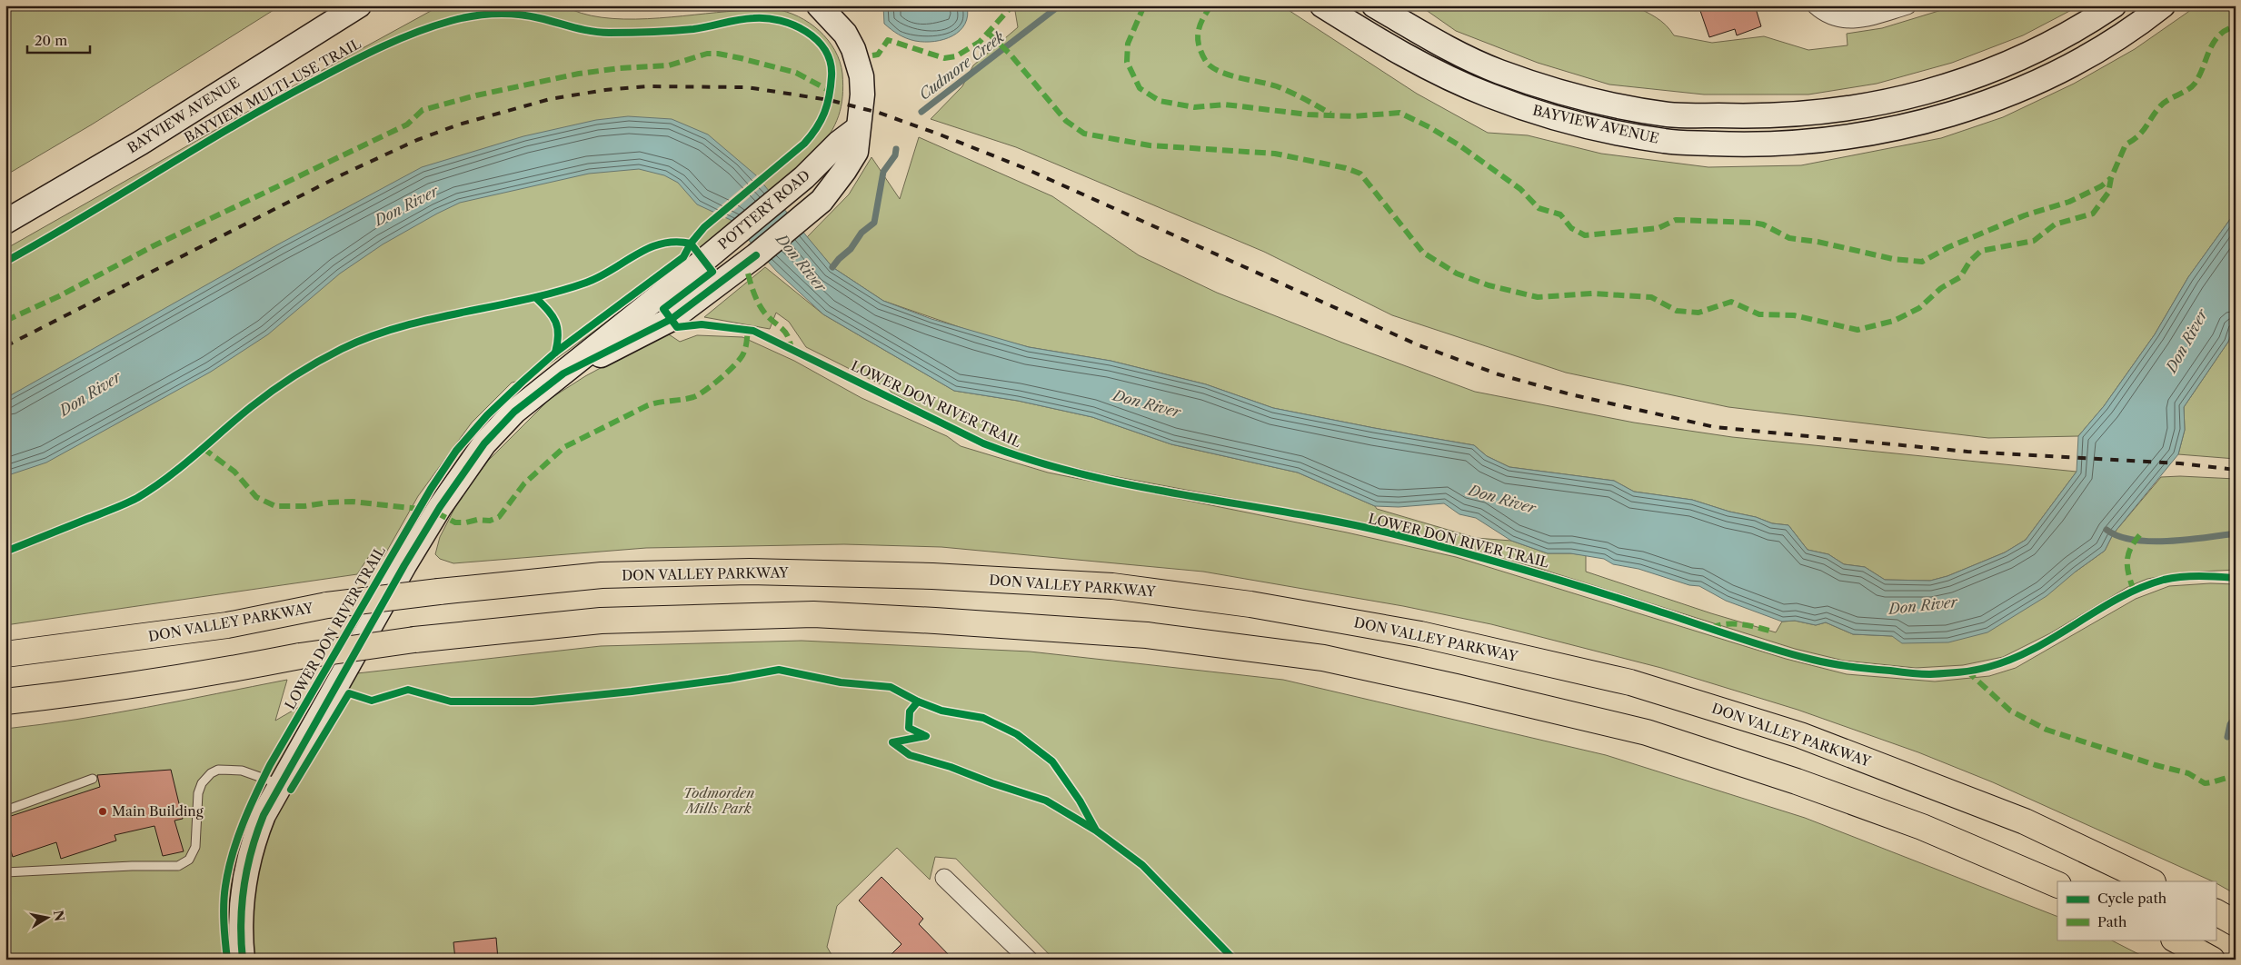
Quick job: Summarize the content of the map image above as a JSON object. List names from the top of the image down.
{
  "streets": {
    "highway": ["DON VALLEY PARKWAY"],
    "main road": ["BAYVIEW AVENUE", "POTTERY ROAD"],
    "cycle path": ["BAYVIEW MULTI-USE TRAIL", "LOWER DON RIVER TRAIL"]
  },
  "water": ["Cudmore Creek", "Don River"],
  "parks": ["Todmorden Mills Park"],
  "places": ["Main Building"],
  "legend": ["Cycle path", "Path"],
  "scale_bar": "20 m",
  "north": "right"
}
